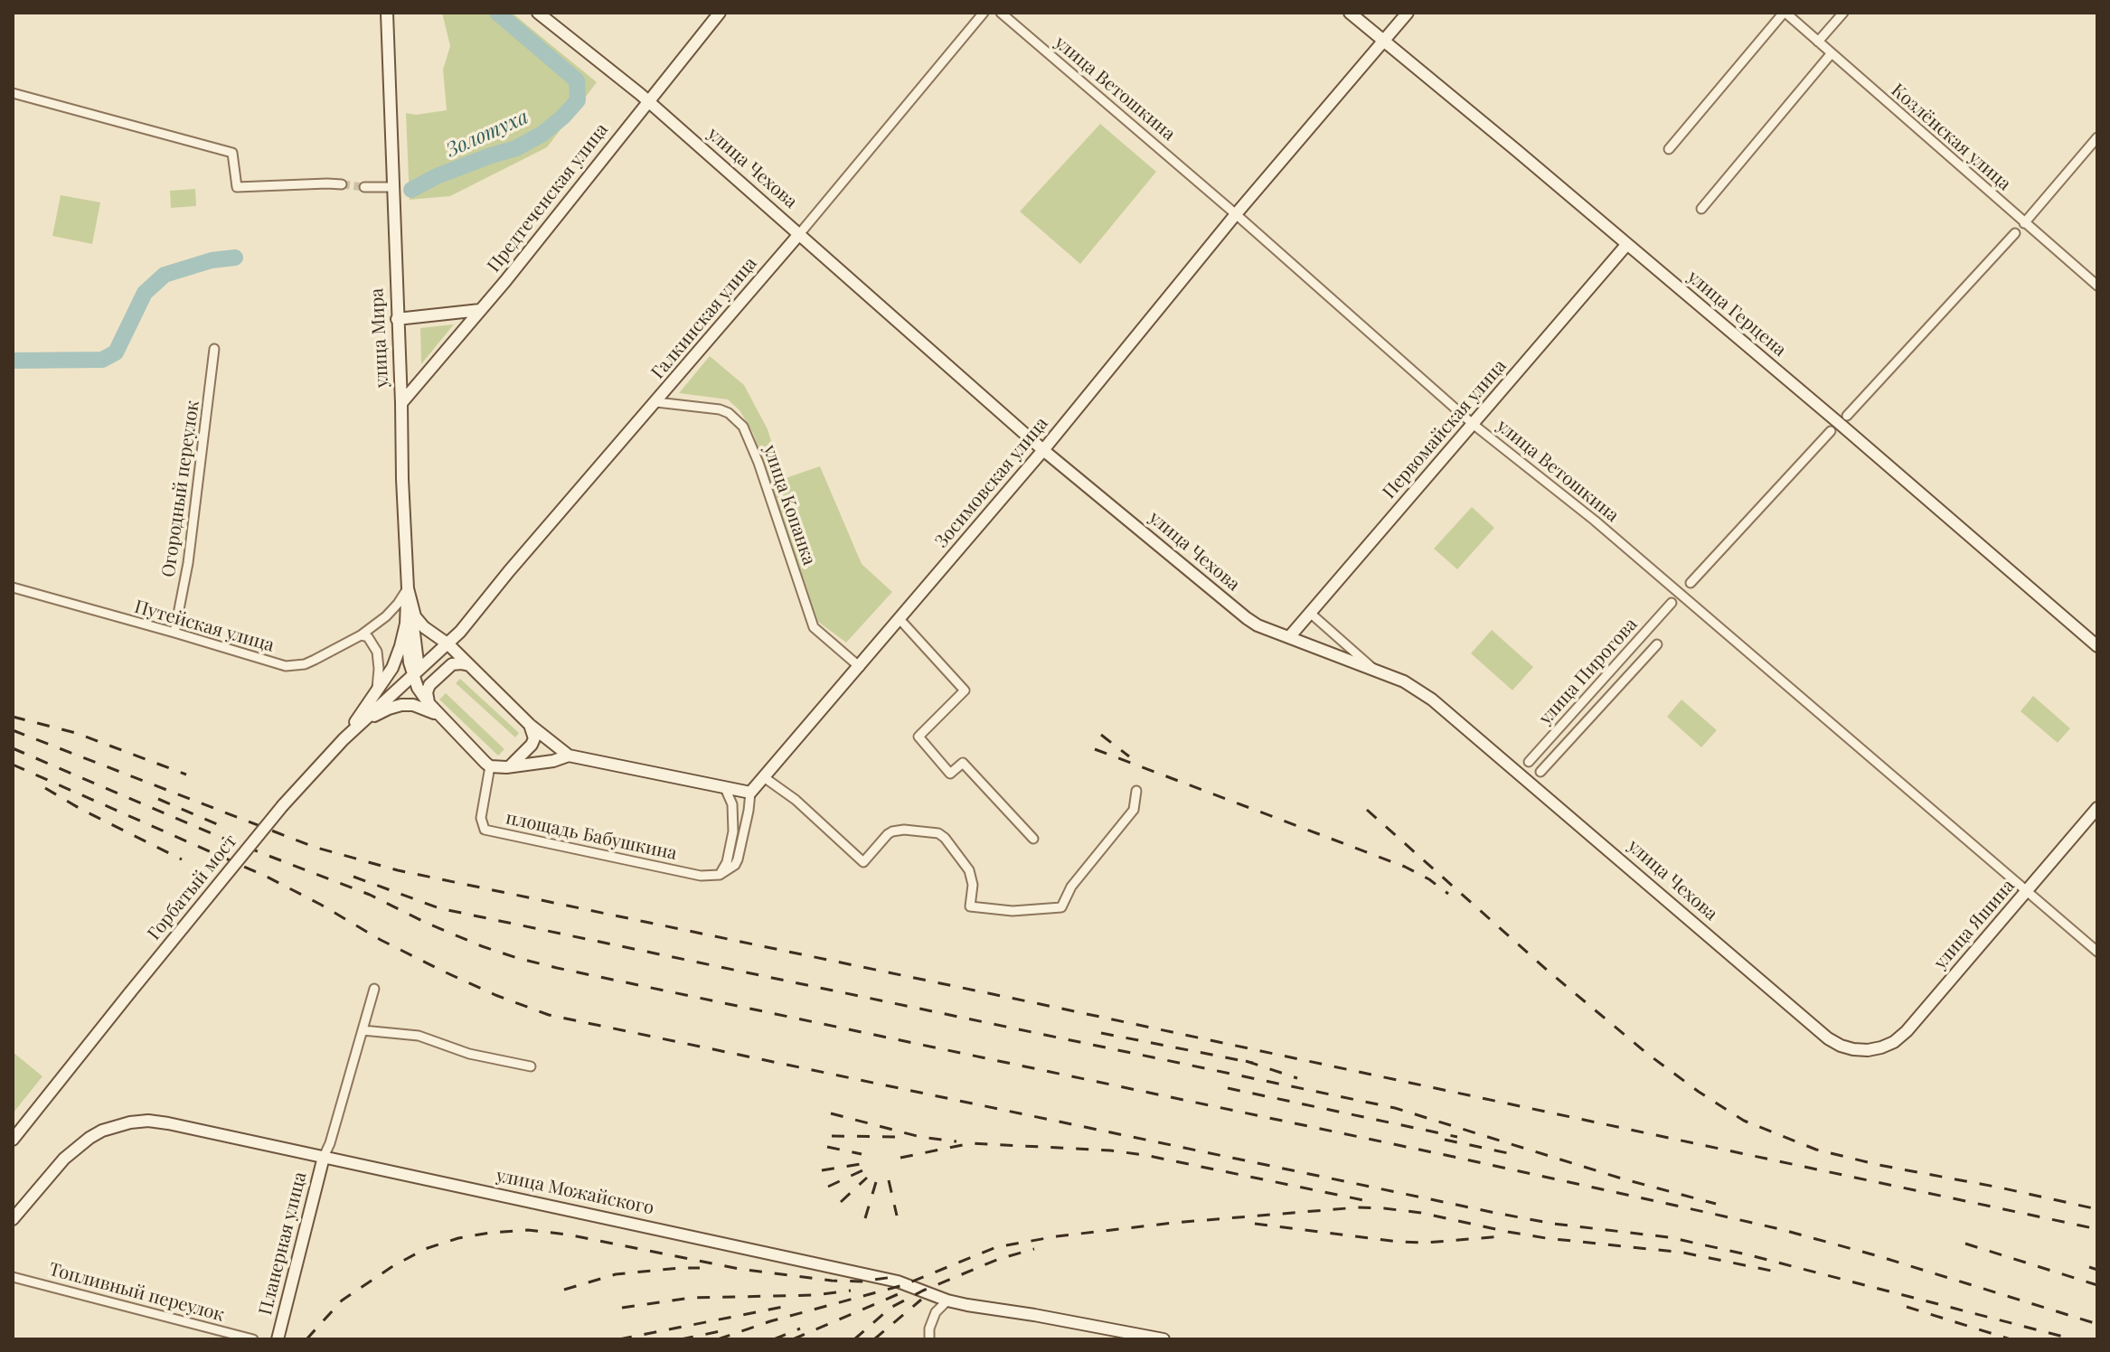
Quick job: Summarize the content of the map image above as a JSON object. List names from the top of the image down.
{
  "streets": {
    "street": [
      "улица Ветошкина",
      "Козлёнская улица",
      "улица Чехова",
      "Предтеченская улица",
      "улица Герцена",
      "Галкинская улица",
      "улица Мира",
      "Первомайская улица",
      "Зосимовская улица",
      "Огородный переулок",
      "улица Копанка",
      "Путейская улица",
      "улица Пирогова",
      "площадь Бабушкина",
      "Горбатый мост",
      "улица Яшина",
      "улица Можайского",
      "Планерная улица",
      "Топливный переулок"
    ]
  },
  "crossings": [
    ["улица Ветошкина", "Первомайская улица"],
    ["улица Ветошкина", "Зосимовская улица"],
    ["улица Ветошкина", "улица Яшина"],
    ["улица Чехова", "Предтеченская улица"],
    ["улица Чехова", "Галкинская улица"],
    ["улица Чехова", "Первомайская улица"],
    ["улица Чехова", "Зосимовская улица"],
    ["улица Чехова", "улица Яшина"],
    ["Предтеченская улица", "улица Мира"],
    ["улица Герцена", "Первомайская улица"],
    ["улица Герцена", "Зосимовская улица"],
    ["Галкинская улица", "улица Мира"],
    ["Галкинская улица", "улица Копанка"],
    ["Галкинская улица", "Горбатый мост"],
    ["улица Мира", "Путейская улица"],
    ["Зосимовская улица", "улица Копанка"],
    ["Огородный переулок", "Путейская улица"],
    ["улица Можайского", "Планерная улица"]
  ],
  "water": ["Золотуха"]
}
